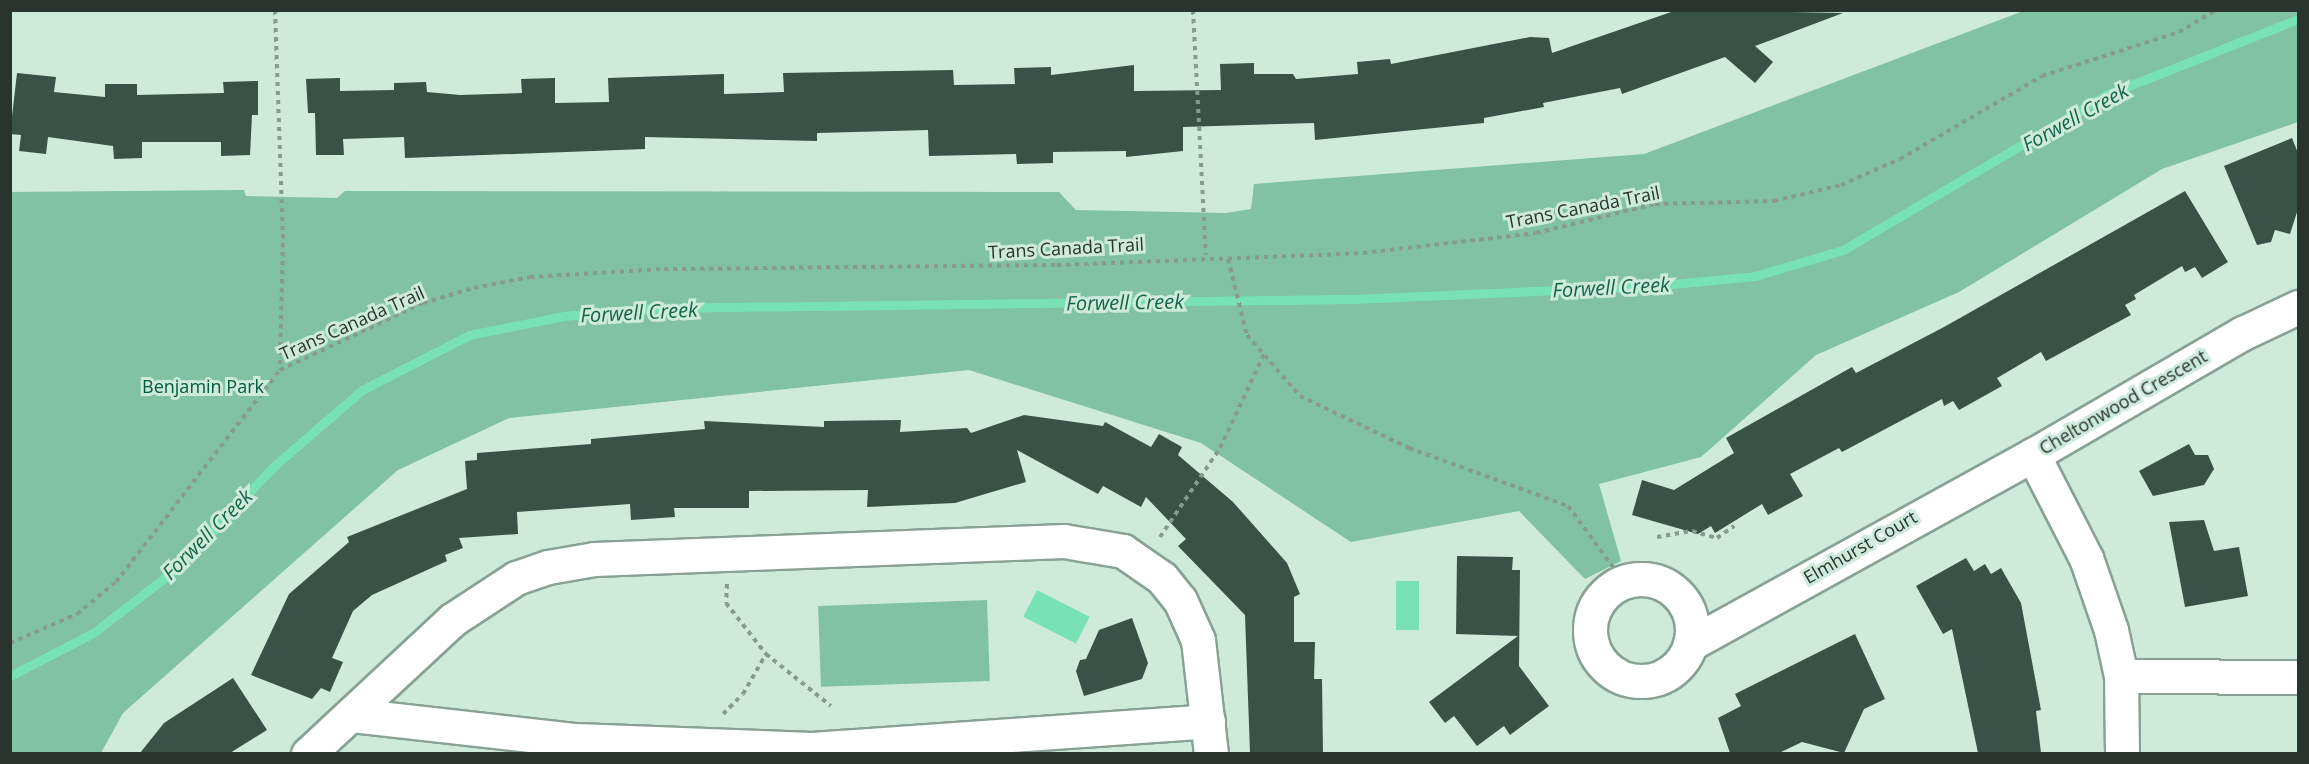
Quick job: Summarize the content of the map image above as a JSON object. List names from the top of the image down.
{
  "streets": {
    "street": ["Cheltonwood Crescent", "Elmhurst Court"],
    "path": ["Trans Canada Trail"]
  },
  "crossings": [
    ["Cheltonwood Crescent", "Elmhurst Court"]
  ],
  "water": ["Forwell Creek"],
  "parks": ["Benjamin Park"]
}
